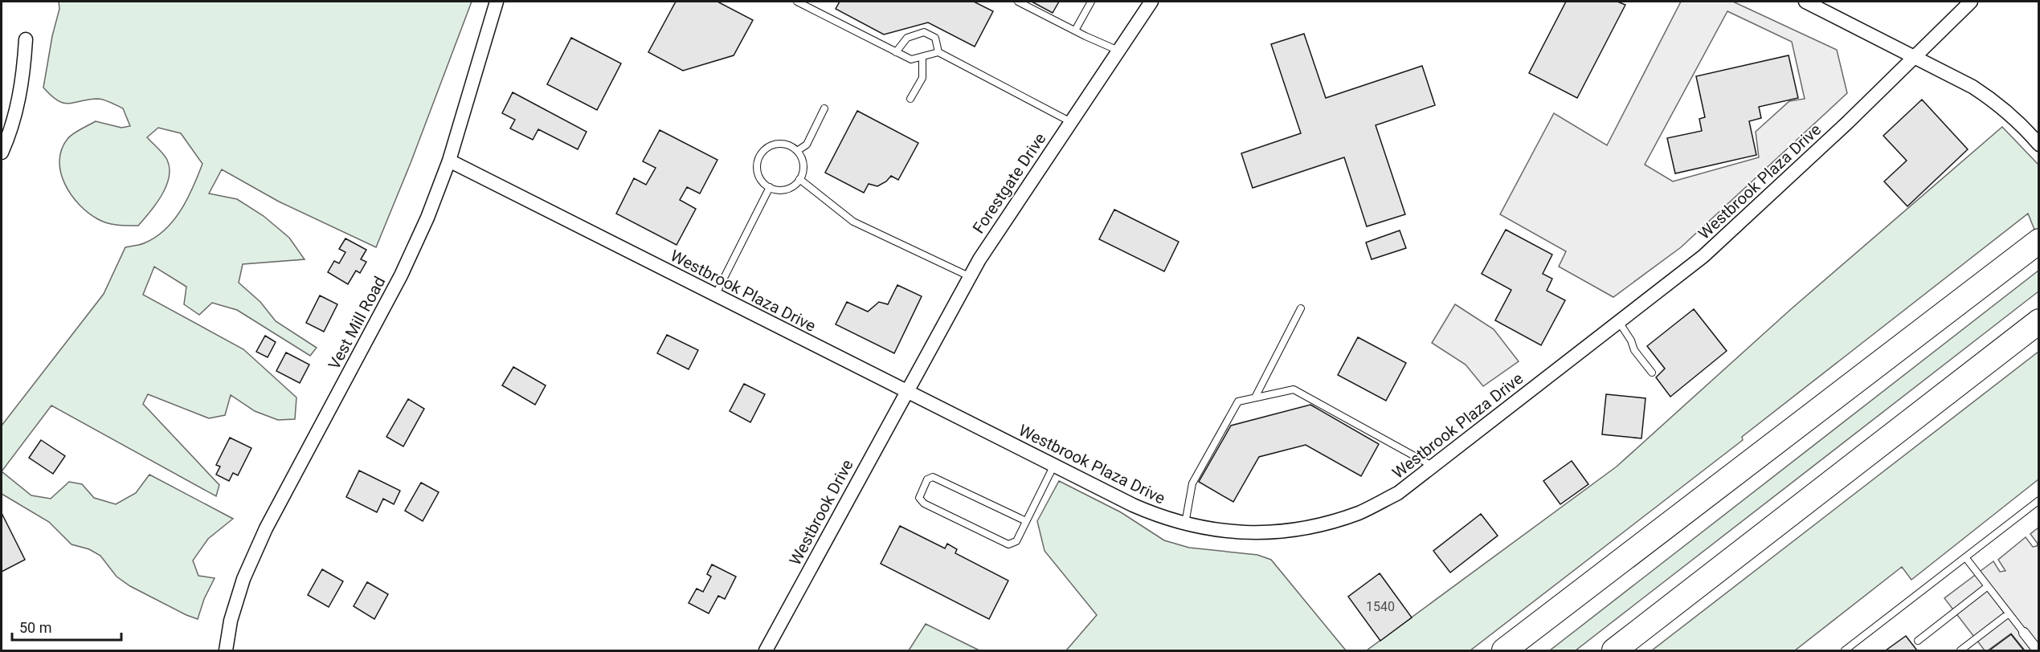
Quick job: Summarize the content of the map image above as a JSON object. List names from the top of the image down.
{
  "streets": {
    "street": [
      "Westbrook Plaza Drive",
      "Forestgate Drive",
      "Vest Mill Road",
      "Westbrook Drive"
    ]
  },
  "crossings": [
    ["Westbrook Plaza Drive", "Forestgate Drive"],
    ["Westbrook Plaza Drive", "Vest Mill Road"],
    ["Westbrook Plaza Drive", "Westbrook Drive"],
    ["Forestgate Drive", "Westbrook Drive"]
  ],
  "house_numbers": ["1540"],
  "scale_bar": "50 m"
}
